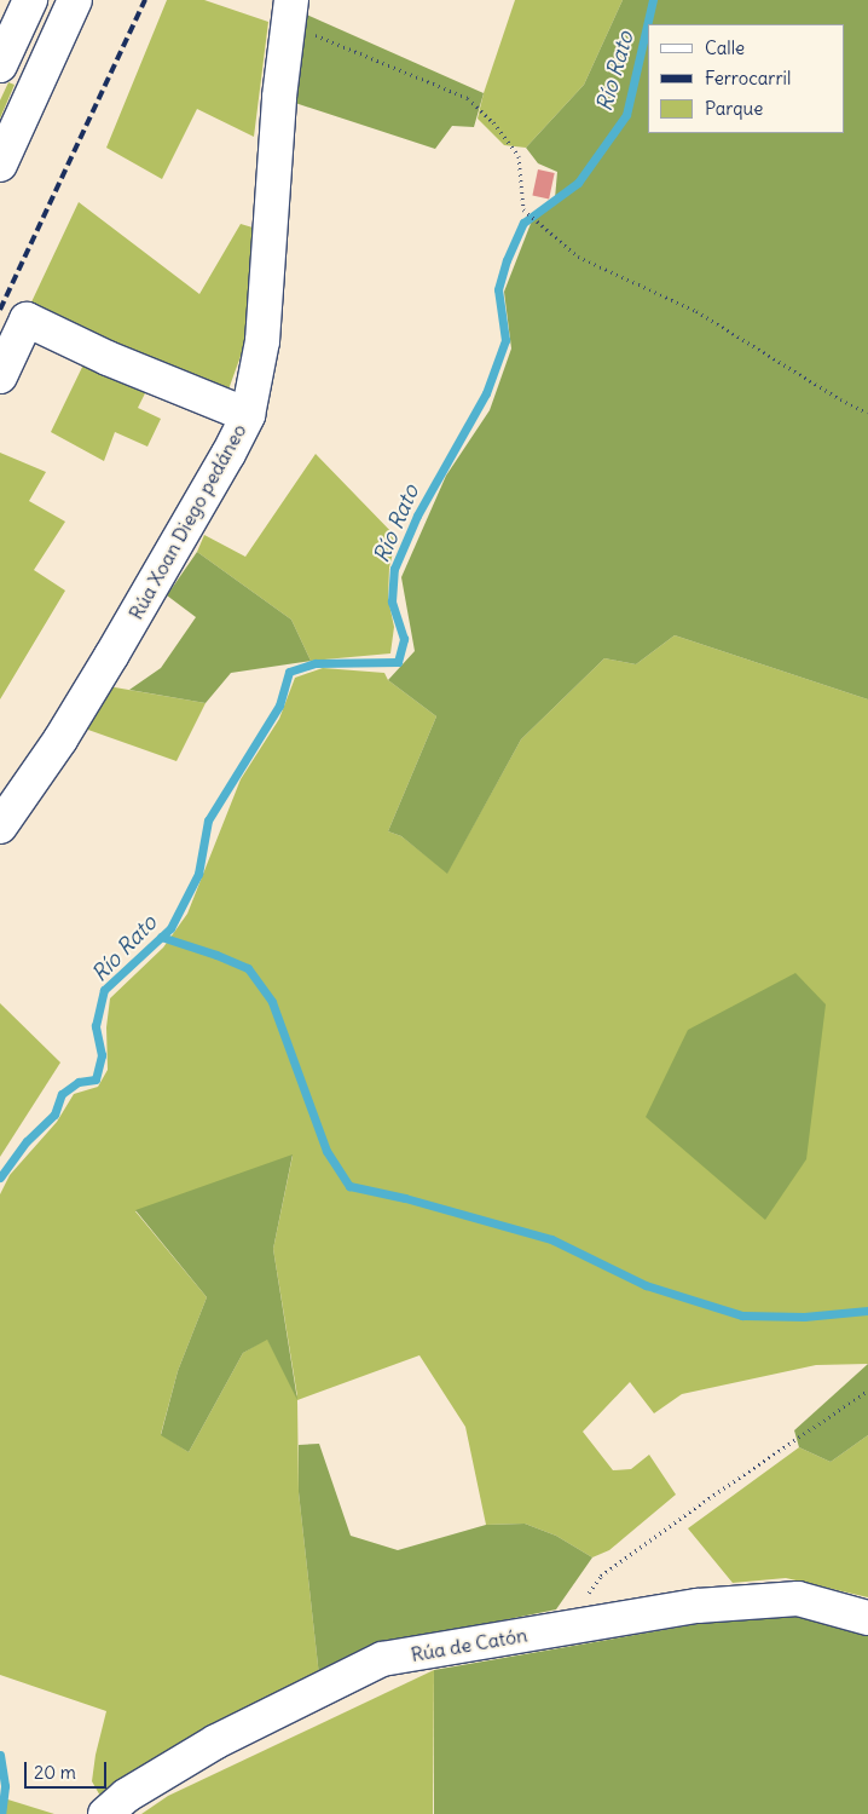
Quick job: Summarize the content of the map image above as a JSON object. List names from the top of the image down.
{
  "streets": {
    "street": ["Rúa Xoan Diego pedáneo", "Rúa de Catón"]
  },
  "water": ["Río Rato"],
  "legend": ["Calle", "Ferrocarril", "Parque"],
  "scale_bar": "20 m"
}
